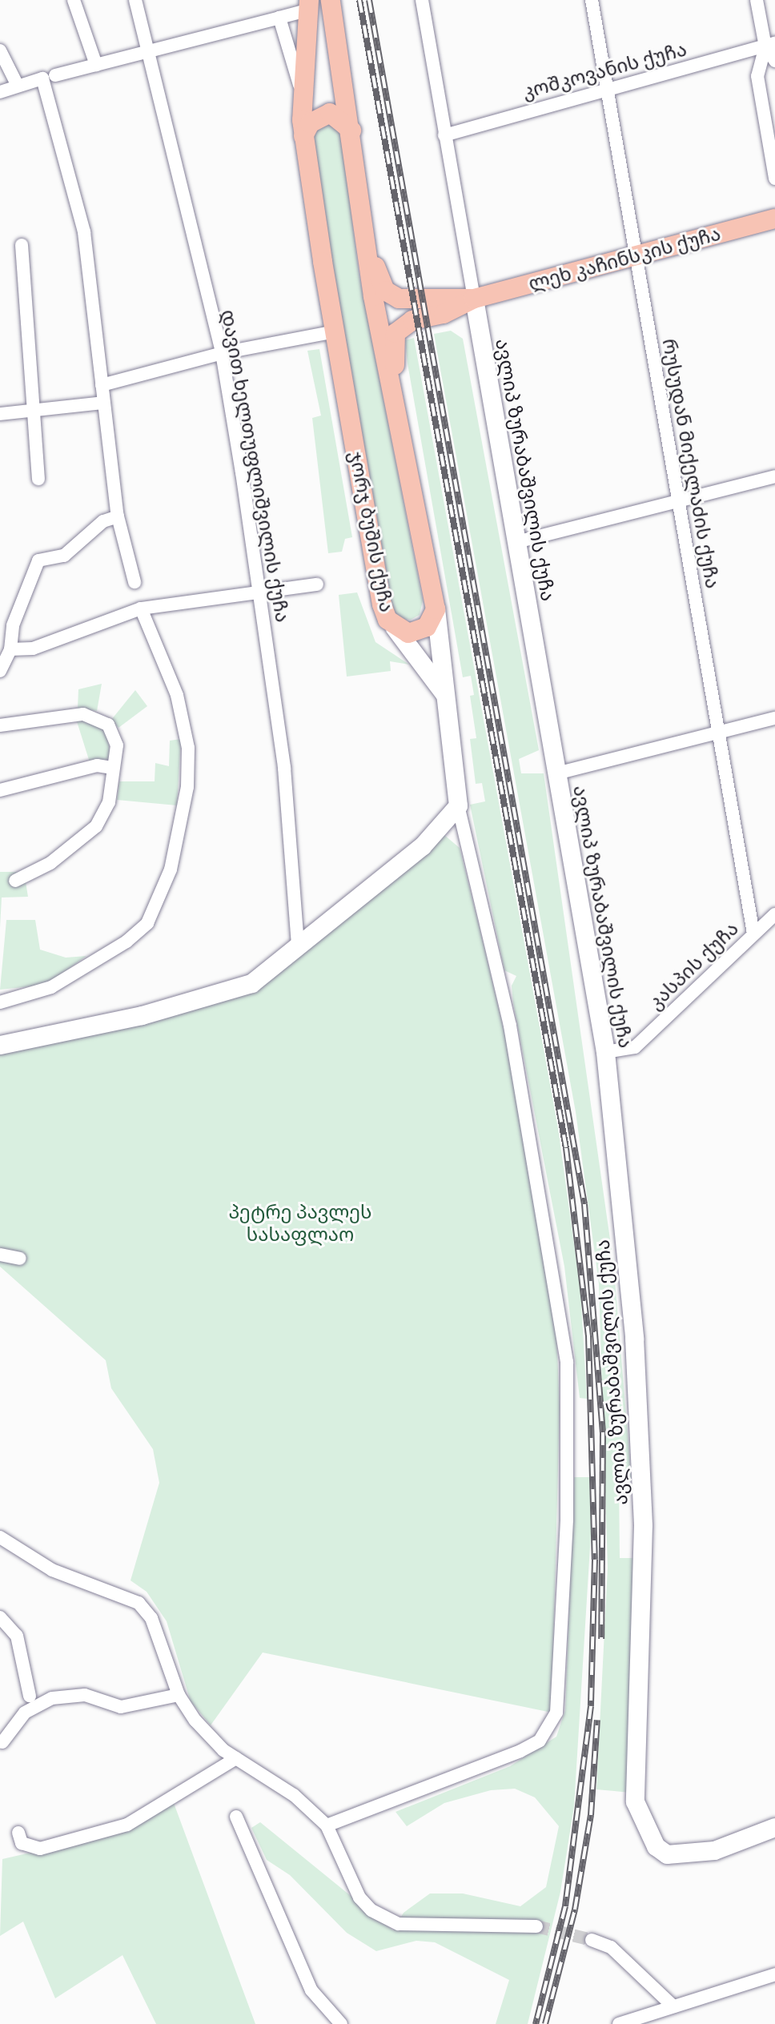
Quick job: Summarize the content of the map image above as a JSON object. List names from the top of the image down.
{
  "streets": {
    "main road": ["ლეხ კაჩინსკის ქუჩა", "ჯორჯ ბუშის ქუჩა"],
    "street": [
      "კოშკოვანის ქუჩა",
      "რუსუდან მიქელაძის ქუჩა",
      "დავით ხელთუფლიშვილის ქუჩა",
      "ავლიპ ზურაბაშვილის ქუჩა",
      "კასპის ქუჩა"
    ]
  },
  "crossings": [
    ["კოშკოვანის ქუჩა", "რუსუდან მიქელაძის ქუჩა"],
    ["კოშკოვანის ქუჩა", "ავლიპ ზურაბაშვილის ქუჩა"],
    ["ლეხ კაჩინსკის ქუჩა", "რუსუდან მიქელაძის ქუჩა"],
    ["ლეხ კაჩინსკის ქუჩა", "ავლიპ ზურაბაშვილის ქუჩა"],
    ["რუსუდან მიქელაძის ქუჩა", "კასპის ქუჩა"],
    ["ავლიპ ზურაბაშვილის ქუჩა", "კასპის ქუჩა"]
  ],
  "parks": ["პეტრე პავლეს სასაფლაო"]
}
